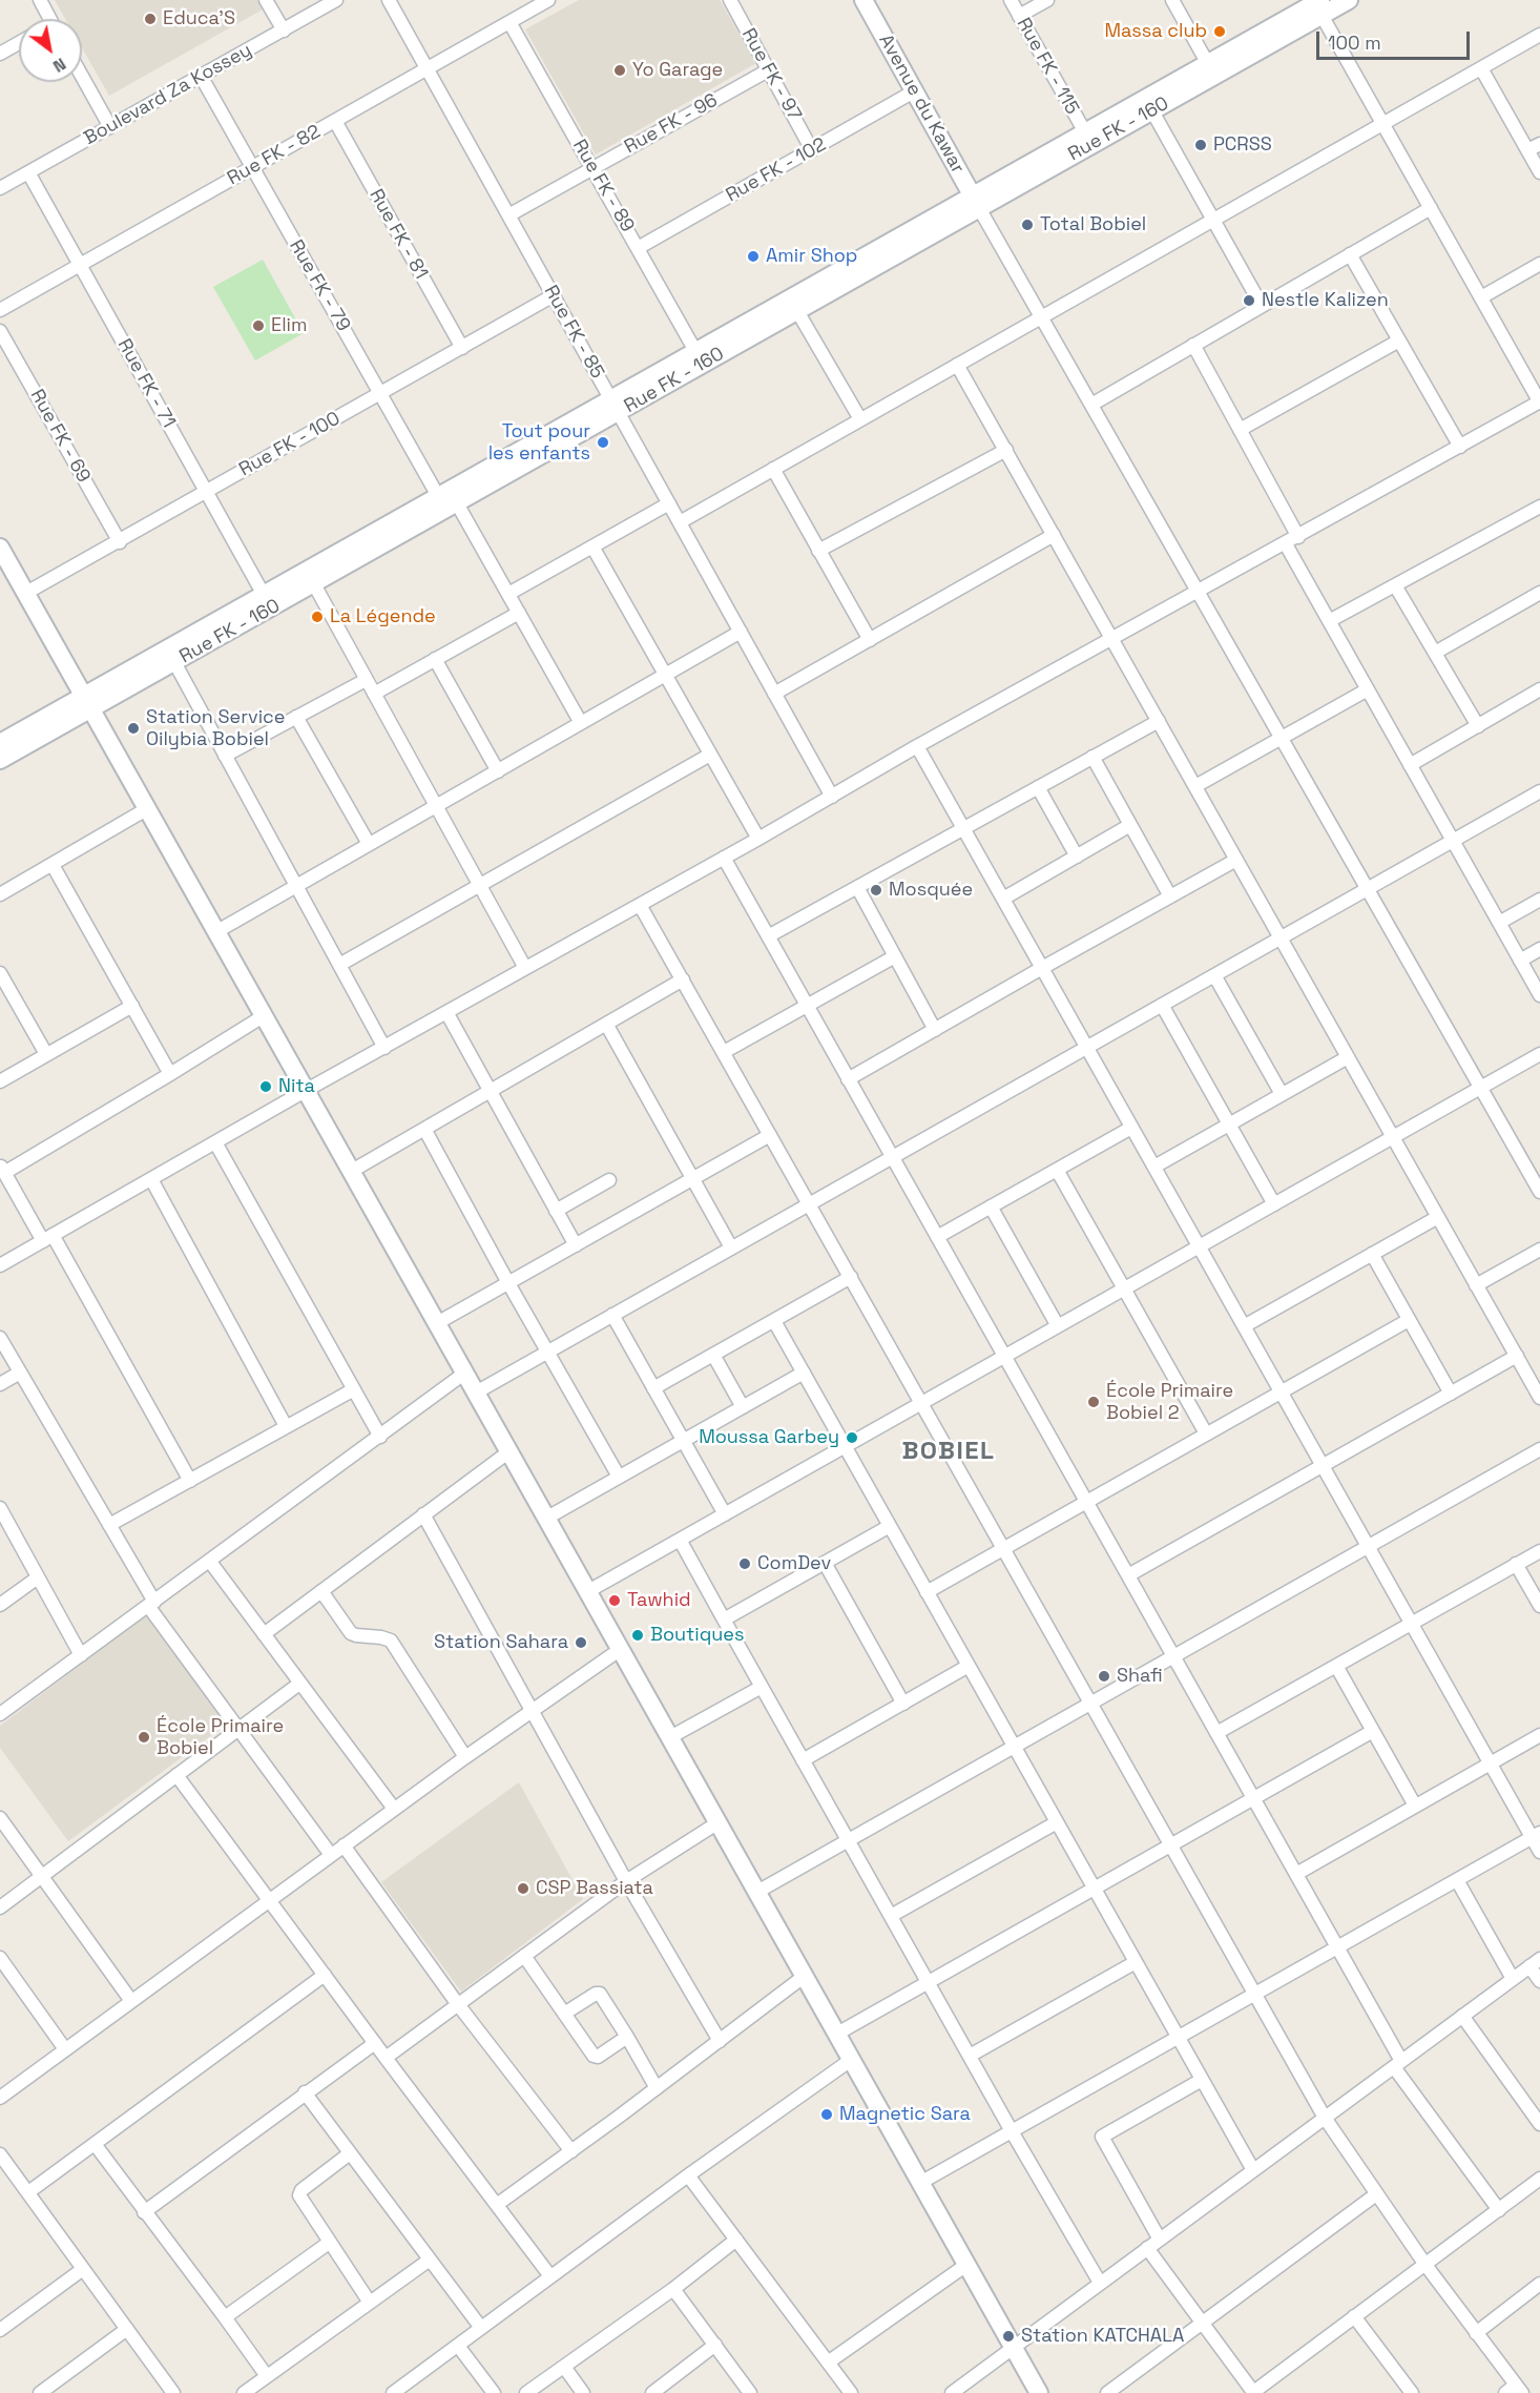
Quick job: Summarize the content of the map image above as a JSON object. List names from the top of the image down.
{
  "streets": {
    "main road": ["Avenue du Kawar", "Rue FK - 160"],
    "street": [
      "Rue FK - 115",
      "Rue FK - 97",
      "Boulevard Za Kossey",
      "Rue FK - 96",
      "Rue FK - 82",
      "Rue FK - 102",
      "Rue FK - 89",
      "Rue FK - 81",
      "Rue FK - 79",
      "Rue FK - 85",
      "Rue FK - 71",
      "Rue FK - 69",
      "Rue FK - 100"
    ]
  },
  "crossings": [
    ["Rue FK - 115", "Rue FK - 160"],
    ["Rue FK - 97", "Rue FK - 96"],
    ["Rue FK - 97", "Rue FK - 102"],
    ["Boulevard Za Kossey", "Rue FK - 79"],
    ["Boulevard Za Kossey", "Rue FK - 71"],
    ["Avenue du Kawar", "Rue FK - 160"],
    ["Avenue du Kawar", "Rue FK - 102"],
    ["Rue FK - 96", "Rue FK - 89"],
    ["Rue FK - 96", "Rue FK - 85"],
    ["Rue FK - 160", "Rue FK - 89"],
    ["Rue FK - 160", "Rue FK - 79"],
    ["Rue FK - 160", "Rue FK - 85"],
    ["Rue FK - 160", "Rue FK - 71"],
    ["Rue FK - 82", "Rue FK - 89"],
    ["Rue FK - 82", "Rue FK - 81"],
    ["Rue FK - 82", "Rue FK - 79"],
    ["Rue FK - 82", "Rue FK - 85"],
    ["Rue FK - 82", "Rue FK - 71"],
    ["Rue FK - 102", "Rue FK - 89"],
    ["Rue FK - 81", "Rue FK - 100"],
    ["Rue FK - 79", "Rue FK - 100"],
    ["Rue FK - 85", "Rue FK - 100"],
    ["Rue FK - 71", "Rue FK - 100"],
    ["Rue FK - 69", "Rue FK - 100"]
  ],
  "districts": ["BOBIEL"],
  "places": [
    "Educa'S",
    "Massa club",
    "Yo Garage",
    "PCRSS",
    "Total Bobiel",
    "Amir Shop",
    "Nestle Kalizen",
    "Elim",
    "Tout pour les enfants",
    "La Légende",
    "Station Service Oilybia Bobiel",
    "Mosquée",
    "Nita",
    "École Primaire Bobiel 2",
    "Moussa Garbey",
    "ComDev",
    "Tawhid",
    "Boutiques",
    "Station Sahara",
    "Shafi",
    "École Primaire Bobiel",
    "CSP Bassiata",
    "Magnetic Sara",
    "Station KATCHALA"
  ],
  "scale_bar": "100 m",
  "north": "bottom right"
}
